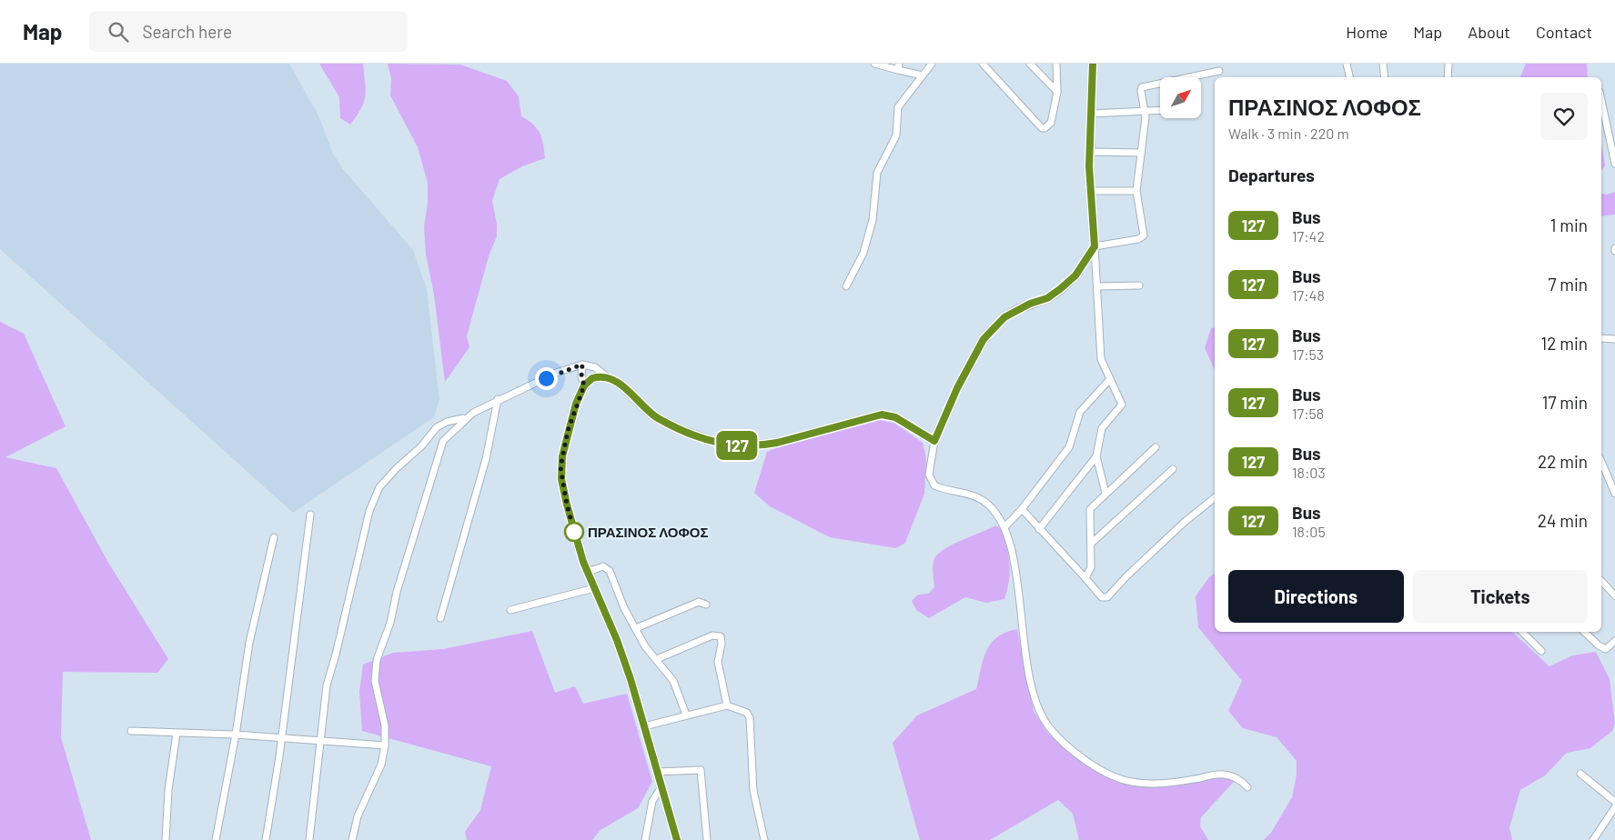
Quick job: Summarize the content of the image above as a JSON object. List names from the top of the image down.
{
  "places": ["ΠΡΑΣΙΝΟΣ ΛΟΦΟΣ"],
  "lines": ["bus line 127"],
  "north": "top right",
  "page": {
    "header": "Map",
    "search": "Search here",
    "nav": [
      "Home",
      "Map",
      "About",
      "Contact"
    ],
    "on_map": "127",
    "heading": [
      ["ΠΡΑΣΙΝΟΣ ΛΟΦΟΣ", "Walk · 3 min · 220 m"],
      "Departures"
    ],
    "list": [
      {
        "mark": "127",
        "name": "Bus",
        "note": "17:42",
        "value": "1 min"
      },
      {
        "mark": "127",
        "name": "Bus",
        "note": "17:48",
        "value": "7 min"
      },
      {
        "mark": "127",
        "name": "Bus",
        "note": "17:53",
        "value": "12 min"
      },
      {
        "mark": "127",
        "name": "Bus",
        "note": "17:58",
        "value": "17 min"
      },
      {
        "mark": "127",
        "name": "Bus",
        "note": "18:03",
        "value": "22 min"
      },
      {
        "mark": "127",
        "name": "Bus",
        "note": "18:05",
        "value": "24 min"
      }
    ],
    "buttons": ["Directions", "Tickets"]
  }
}
